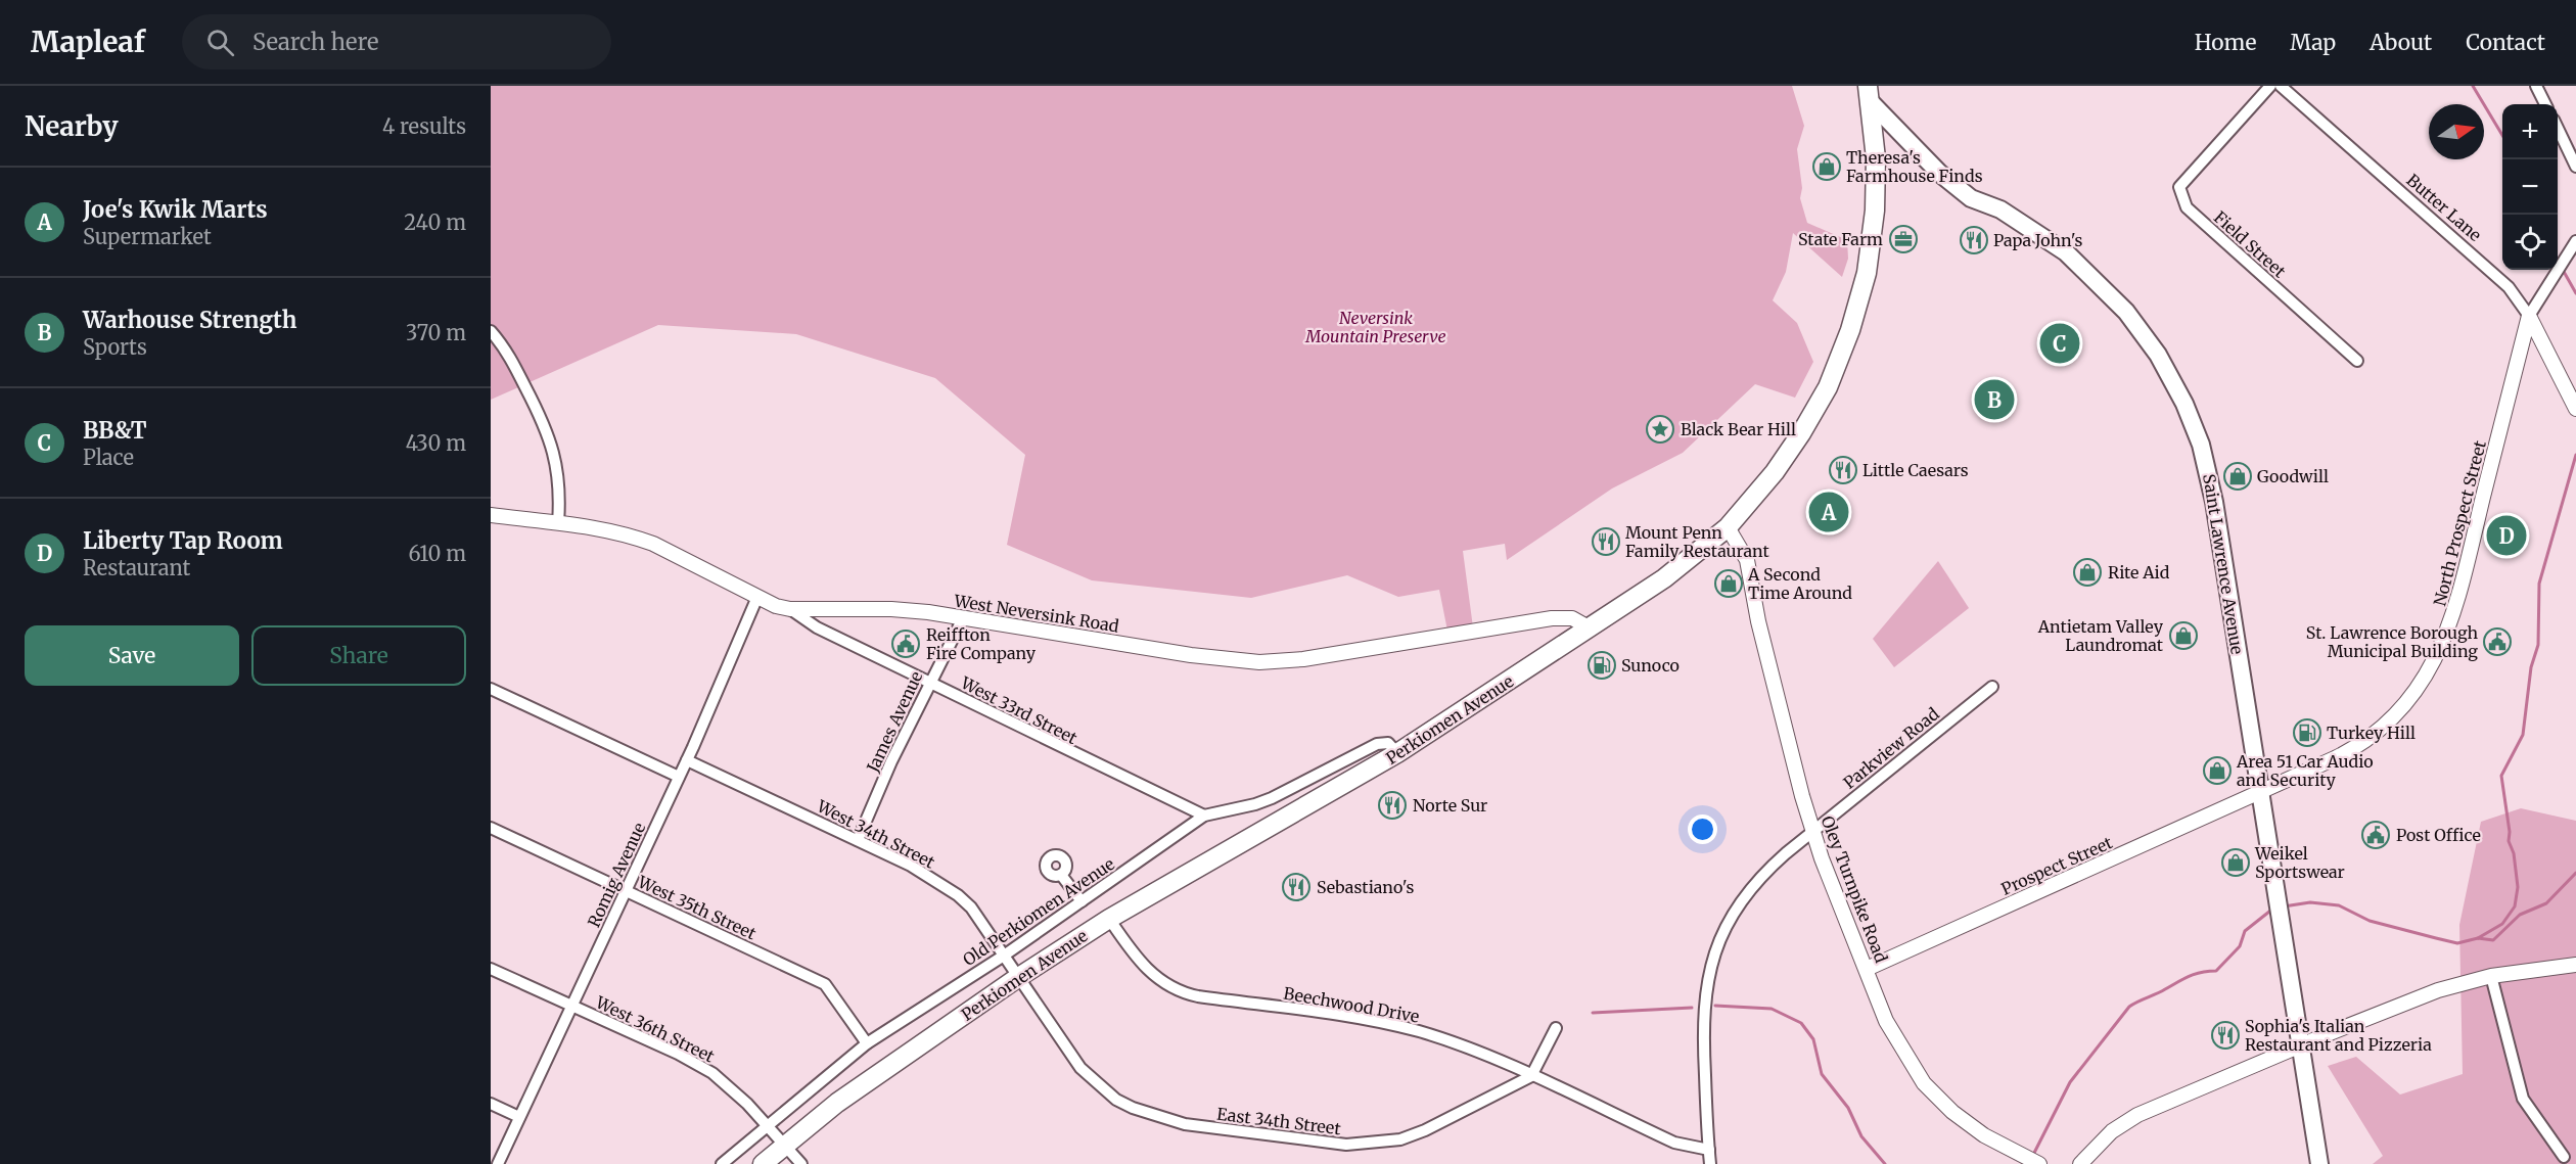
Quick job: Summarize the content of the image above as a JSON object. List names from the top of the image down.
{
  "streets": {
    "main road": ["Saint Lawrence Avenue", "Perkiomen Avenue"],
    "street": [
      "Butter Lane",
      "Field Street",
      "North Prospect Street",
      "West Neversink Road",
      "West 33rd Street",
      "James Avenue",
      "Parkview Road",
      "West 34th Street",
      "Prospect Street",
      "Romig Avenue",
      "Oley Turnpike Road",
      "West 35th Street",
      "Old Perkiomen Avenue",
      "Beechwood Drive",
      "West 36th Street",
      "East 34th Street"
    ]
  },
  "crossings": [
    ["Butter Lane", "North Prospect Street"],
    ["North Prospect Street", "Saint Lawrence Avenue"],
    ["North Prospect Street", "Prospect Street"],
    ["Saint Lawrence Avenue", "Perkiomen Avenue"],
    ["Saint Lawrence Avenue", "Prospect Street"],
    ["West Neversink Road", "West 33rd Street"],
    ["West Neversink Road", "Perkiomen Avenue"],
    ["West Neversink Road", "James Avenue"],
    ["West Neversink Road", "Romig Avenue"],
    ["West 33rd Street", "James Avenue"],
    ["West 33rd Street", "Old Perkiomen Avenue"],
    ["Perkiomen Avenue", "West 34th Street"],
    ["Perkiomen Avenue", "Oley Turnpike Road"],
    ["Perkiomen Avenue", "Old Perkiomen Avenue"],
    ["Perkiomen Avenue", "Beechwood Drive"],
    ["Perkiomen Avenue", "West 36th Street"],
    ["Perkiomen Avenue", "East 34th Street"],
    ["James Avenue", "West 34th Street"],
    ["Parkview Road", "Oley Turnpike Road"],
    ["Parkview Road", "Beechwood Drive"],
    ["West 34th Street", "Romig Avenue"],
    ["West 34th Street", "Old Perkiomen Avenue"],
    ["West 34th Street", "East 34th Street"],
    ["Prospect Street", "Oley Turnpike Road"],
    ["Romig Avenue", "West 35th Street"],
    ["Romig Avenue", "West 36th Street"],
    ["West 35th Street", "Old Perkiomen Avenue"],
    ["Old Perkiomen Avenue", "West 36th Street"],
    ["Beechwood Drive", "East 34th Street"]
  ],
  "parks": ["Neversink Mountain Preserve"],
  "places": {
    "shop": [
      "Theresa's Farmhouse Finds",
      "Goodwill",
      "Rite Aid",
      "A Second Time Around",
      "Antietam Valley Laundromat",
      "Area 51 Car Audio and Security",
      "Weikel Sportswear"
    ],
    "office": ["State Farm"],
    "restaurant": [
      "Papa John's",
      "Little Caesars",
      "Mount Penn Family Restaurant",
      "Norte Sur",
      "Sebastiano's",
      "Sophia's Italian Restaurant and Pizzeria"
    ],
    "place": ["Black Bear Hill"],
    "public building": ["St. Lawrence Borough Municipal Building", "Reiffton Fire Company", "Post Office"],
    "fuel station": ["Sunoco", "Turkey Hill"]
  },
  "north": "right",
  "page": {
    "header": "Mapleaf",
    "search": "Search here",
    "nav": [
      "Home",
      "Map",
      "About",
      "Contact"
    ],
    "heading": ["Nearby", "4 results"],
    "map_buttons": ["+", "−"],
    "list": [
      {
        "mark": "A",
        "name": "Joe's Kwik Marts",
        "note": "Supermarket",
        "value": "240 m"
      },
      {
        "mark": "B",
        "name": "Warhouse Strength",
        "note": "Sports",
        "value": "370 m"
      },
      {
        "mark": "C",
        "name": "BB&T",
        "note": "Place",
        "value": "430 m"
      },
      {
        "mark": "D",
        "name": "Liberty Tap Room",
        "note": "Restaurant",
        "value": "610 m"
      }
    ],
    "pins": [
      "C",
      "B",
      "A",
      "D"
    ],
    "buttons": ["Save", "Share"]
  }
}
